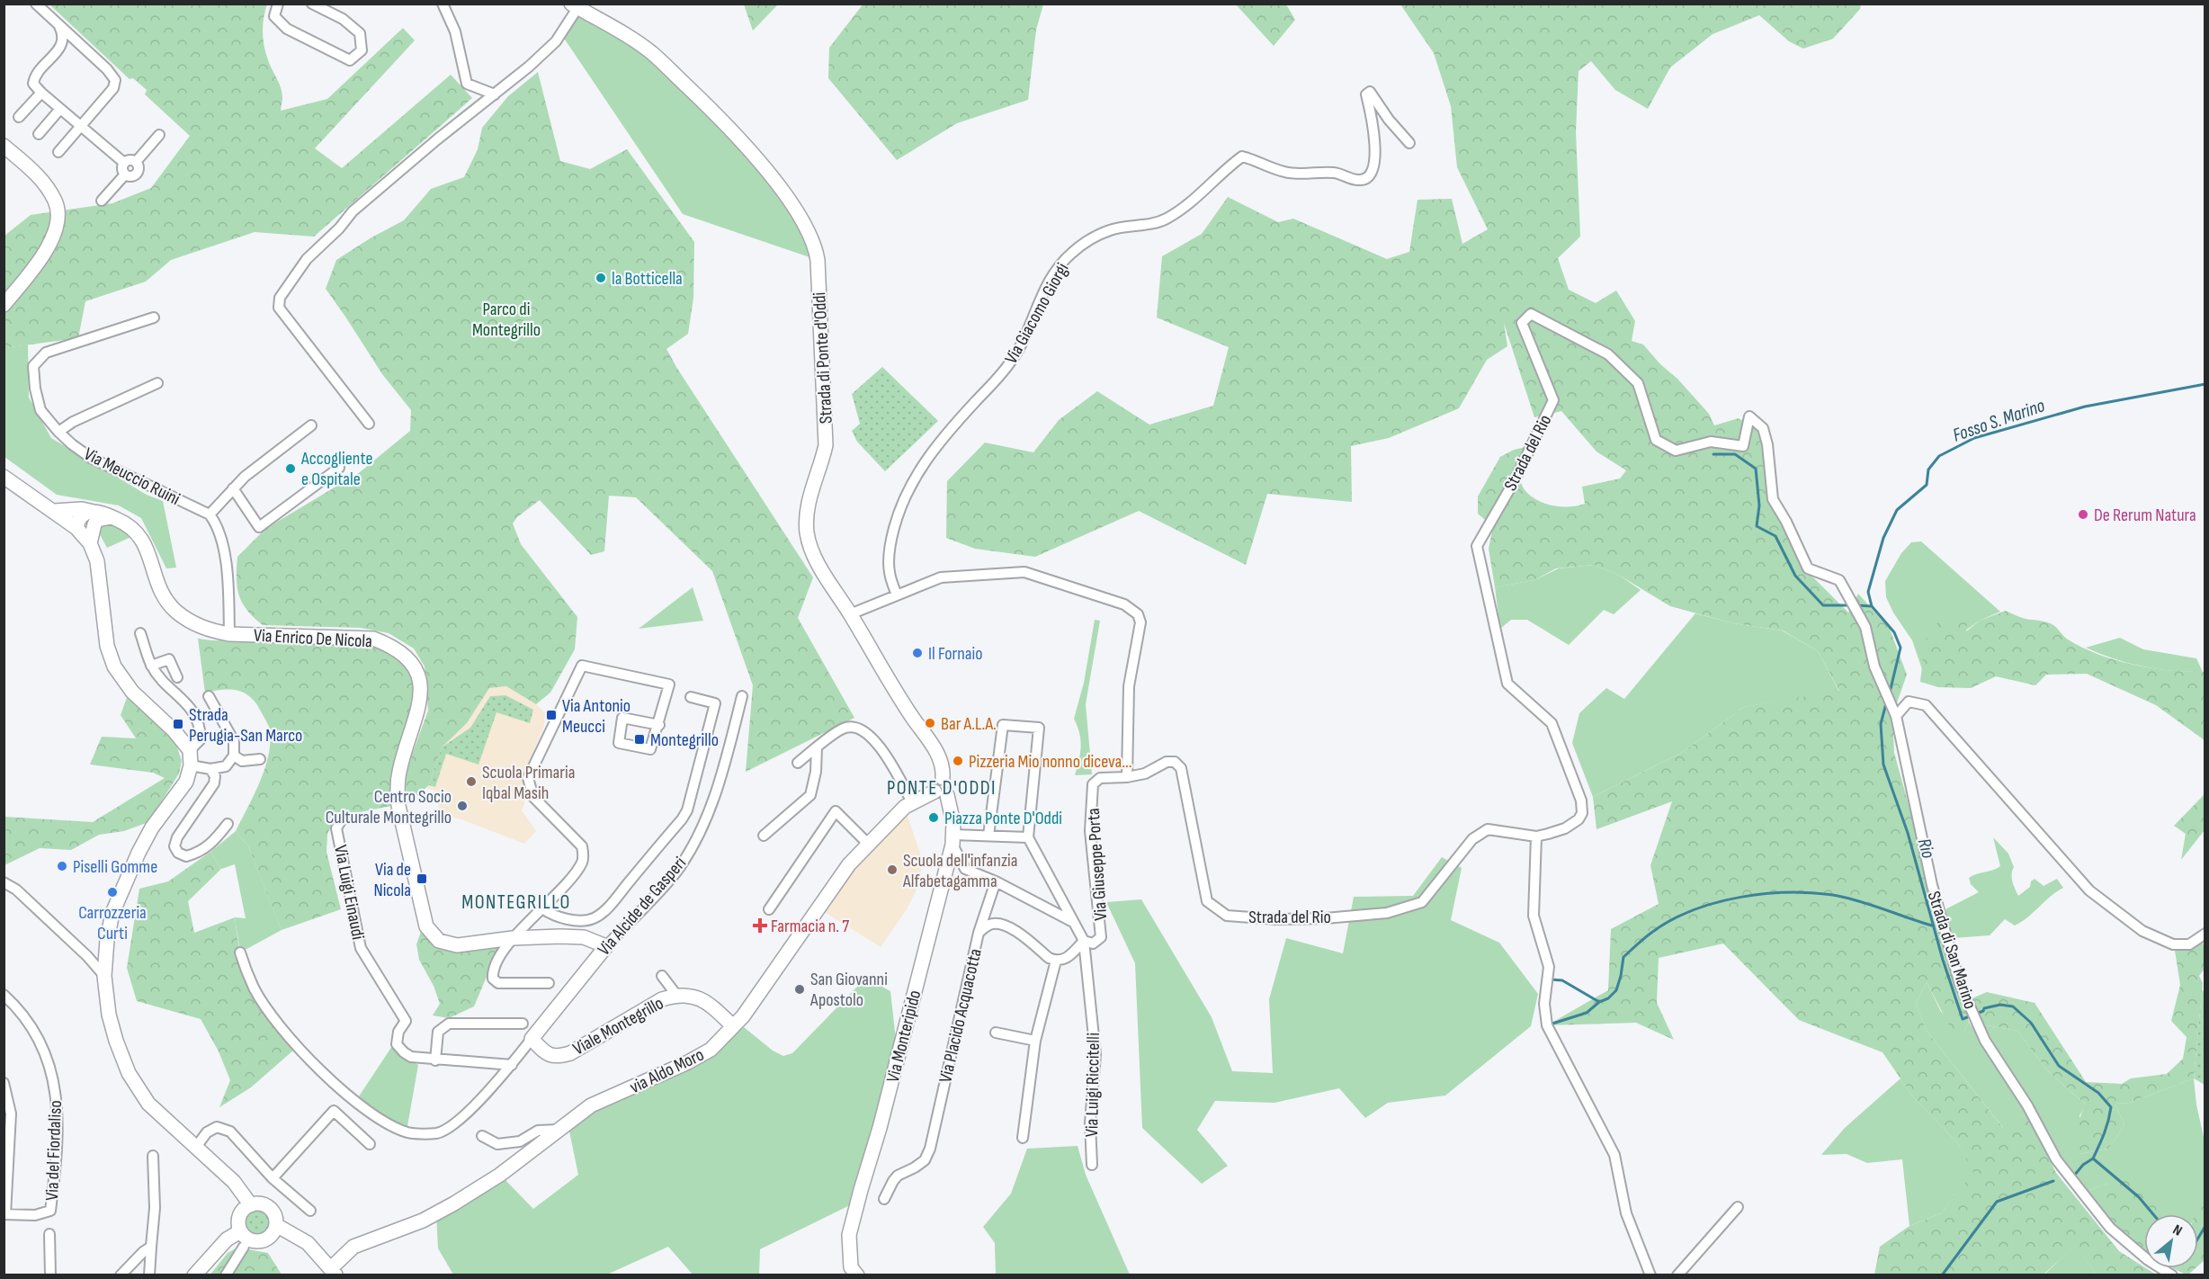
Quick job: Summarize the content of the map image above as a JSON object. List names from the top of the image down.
{
  "streets": {
    "street": [
      "Via Giacomo Giorgi",
      "Strada di Ponte d'Oddi",
      "Strada del Rio",
      "Via Meuccio Ruini",
      "Via Enrico De Nicola",
      "Via Giuseppe Porta",
      "Via Luigi Einaudi",
      "Via Alcide de Gasperi",
      "Strada di San Marino",
      "Via Placido Acquacotta",
      "Viale Montegrillo",
      "Via Monteripido",
      "via Aldo Moro",
      "Via Luigi Riccitelli",
      "Via del Fiordaliso"
    ]
  },
  "crossings": [
    ["Strada di Ponte d'Oddi", "Via Monteripido"],
    ["Strada di Ponte d'Oddi", "via Aldo Moro"],
    ["Strada del Rio", "Via Giuseppe Porta"],
    ["Strada del Rio", "Strada di San Marino"],
    ["Via Enrico De Nicola", "Via Alcide de Gasperi"],
    ["Via Giuseppe Porta", "Via Luigi Riccitelli"],
    ["Via Alcide de Gasperi", "Viale Montegrillo"],
    ["Viale Montegrillo", "via Aldo Moro"],
    ["Via Monteripido", "via Aldo Moro"]
  ],
  "districts": ["PONTE D'ODDI", "MONTEGRILLO"],
  "water": ["Fosso S. Marino", "Rio"],
  "parks": ["Parco di Montegrillo"],
  "places": {
    "other": [
      "la Botticella",
      "Accogliente e Ospitale",
      "De Rerum Natura",
      "Il Fornaio",
      "Bar A.L.A.",
      "Pizzeria Mio nonno diceva...",
      "Scuola Primaria Iqbal Masih",
      "Centro Socio Culturale Montegrillo",
      "Piazza Ponte D'Oddi",
      "Piselli Gomme",
      "Scuola dell'infanzia Alfabetagamma",
      "Carrozzeria Curti",
      "San Giovanni Apostolo"
    ],
    "transit": [
      "Via Antonio Meucci",
      "Strada Perugia-San Marco",
      "Montegrillo",
      "Via de Nicola"
    ],
    "health": ["Farmacia n. 7"]
  },
  "north": "top right"
}
